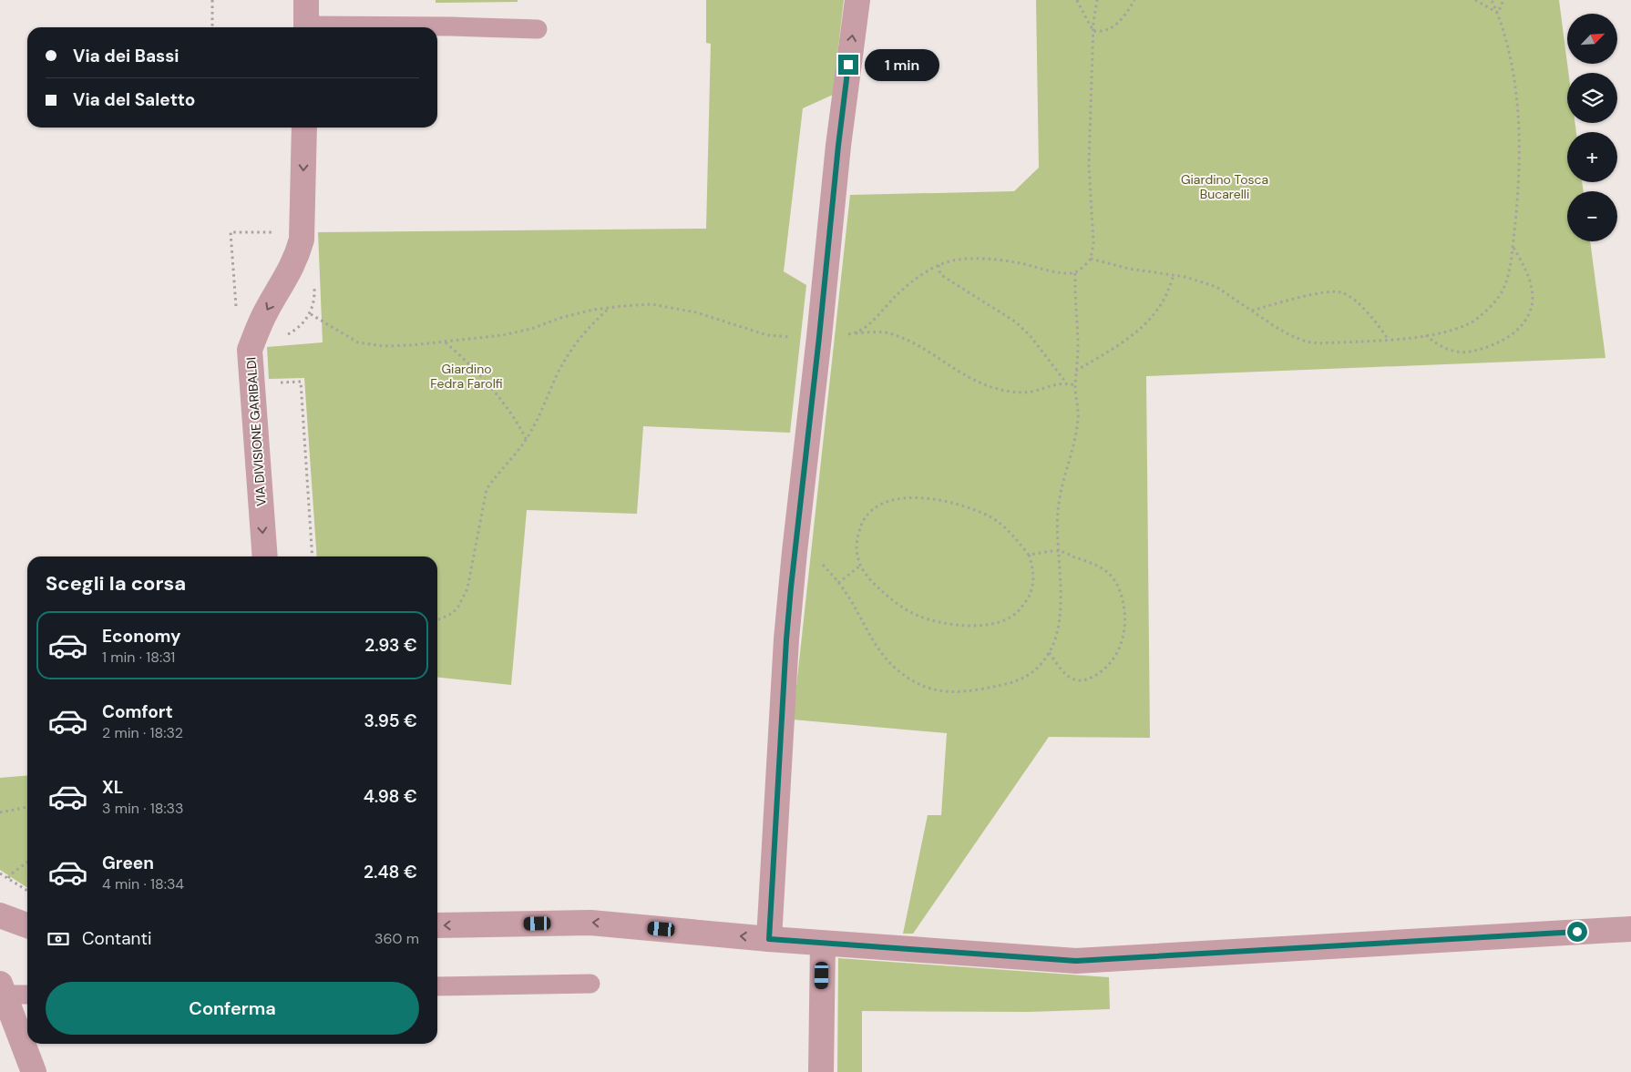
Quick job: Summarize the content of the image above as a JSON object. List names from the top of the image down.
{
  "streets": {
    "street": ["VIA DIVISIONE GARIBALDI"]
  },
  "one_way": ["VIA DIVISIONE GARIBALDI"],
  "parks": ["Giardino Tosca Bucarelli", "Giardino Fedra Farolfi"],
  "north": "top right",
  "page": {
    "map_buttons": ["+", "−"],
    "banner": ["Via dei Bassi", "Via del Saletto"],
    "bubble": "1 min",
    "heading": "Scegli la corsa",
    "list": [
      {
        "name": "Economy",
        "note": "1 min · 18:31",
        "value": "2.93 €"
      },
      {
        "name": "Comfort",
        "note": "2 min · 18:32",
        "value": "3.95 €"
      },
      {
        "name": "XL",
        "note": "3 min · 18:33",
        "value": "4.98 €"
      },
      {
        "name": "Green",
        "note": "4 min · 18:34",
        "value": "2.48 €"
      }
    ],
    "pay": ["Contanti", "360 m"],
    "buttons": "Conferma"
  }
}
